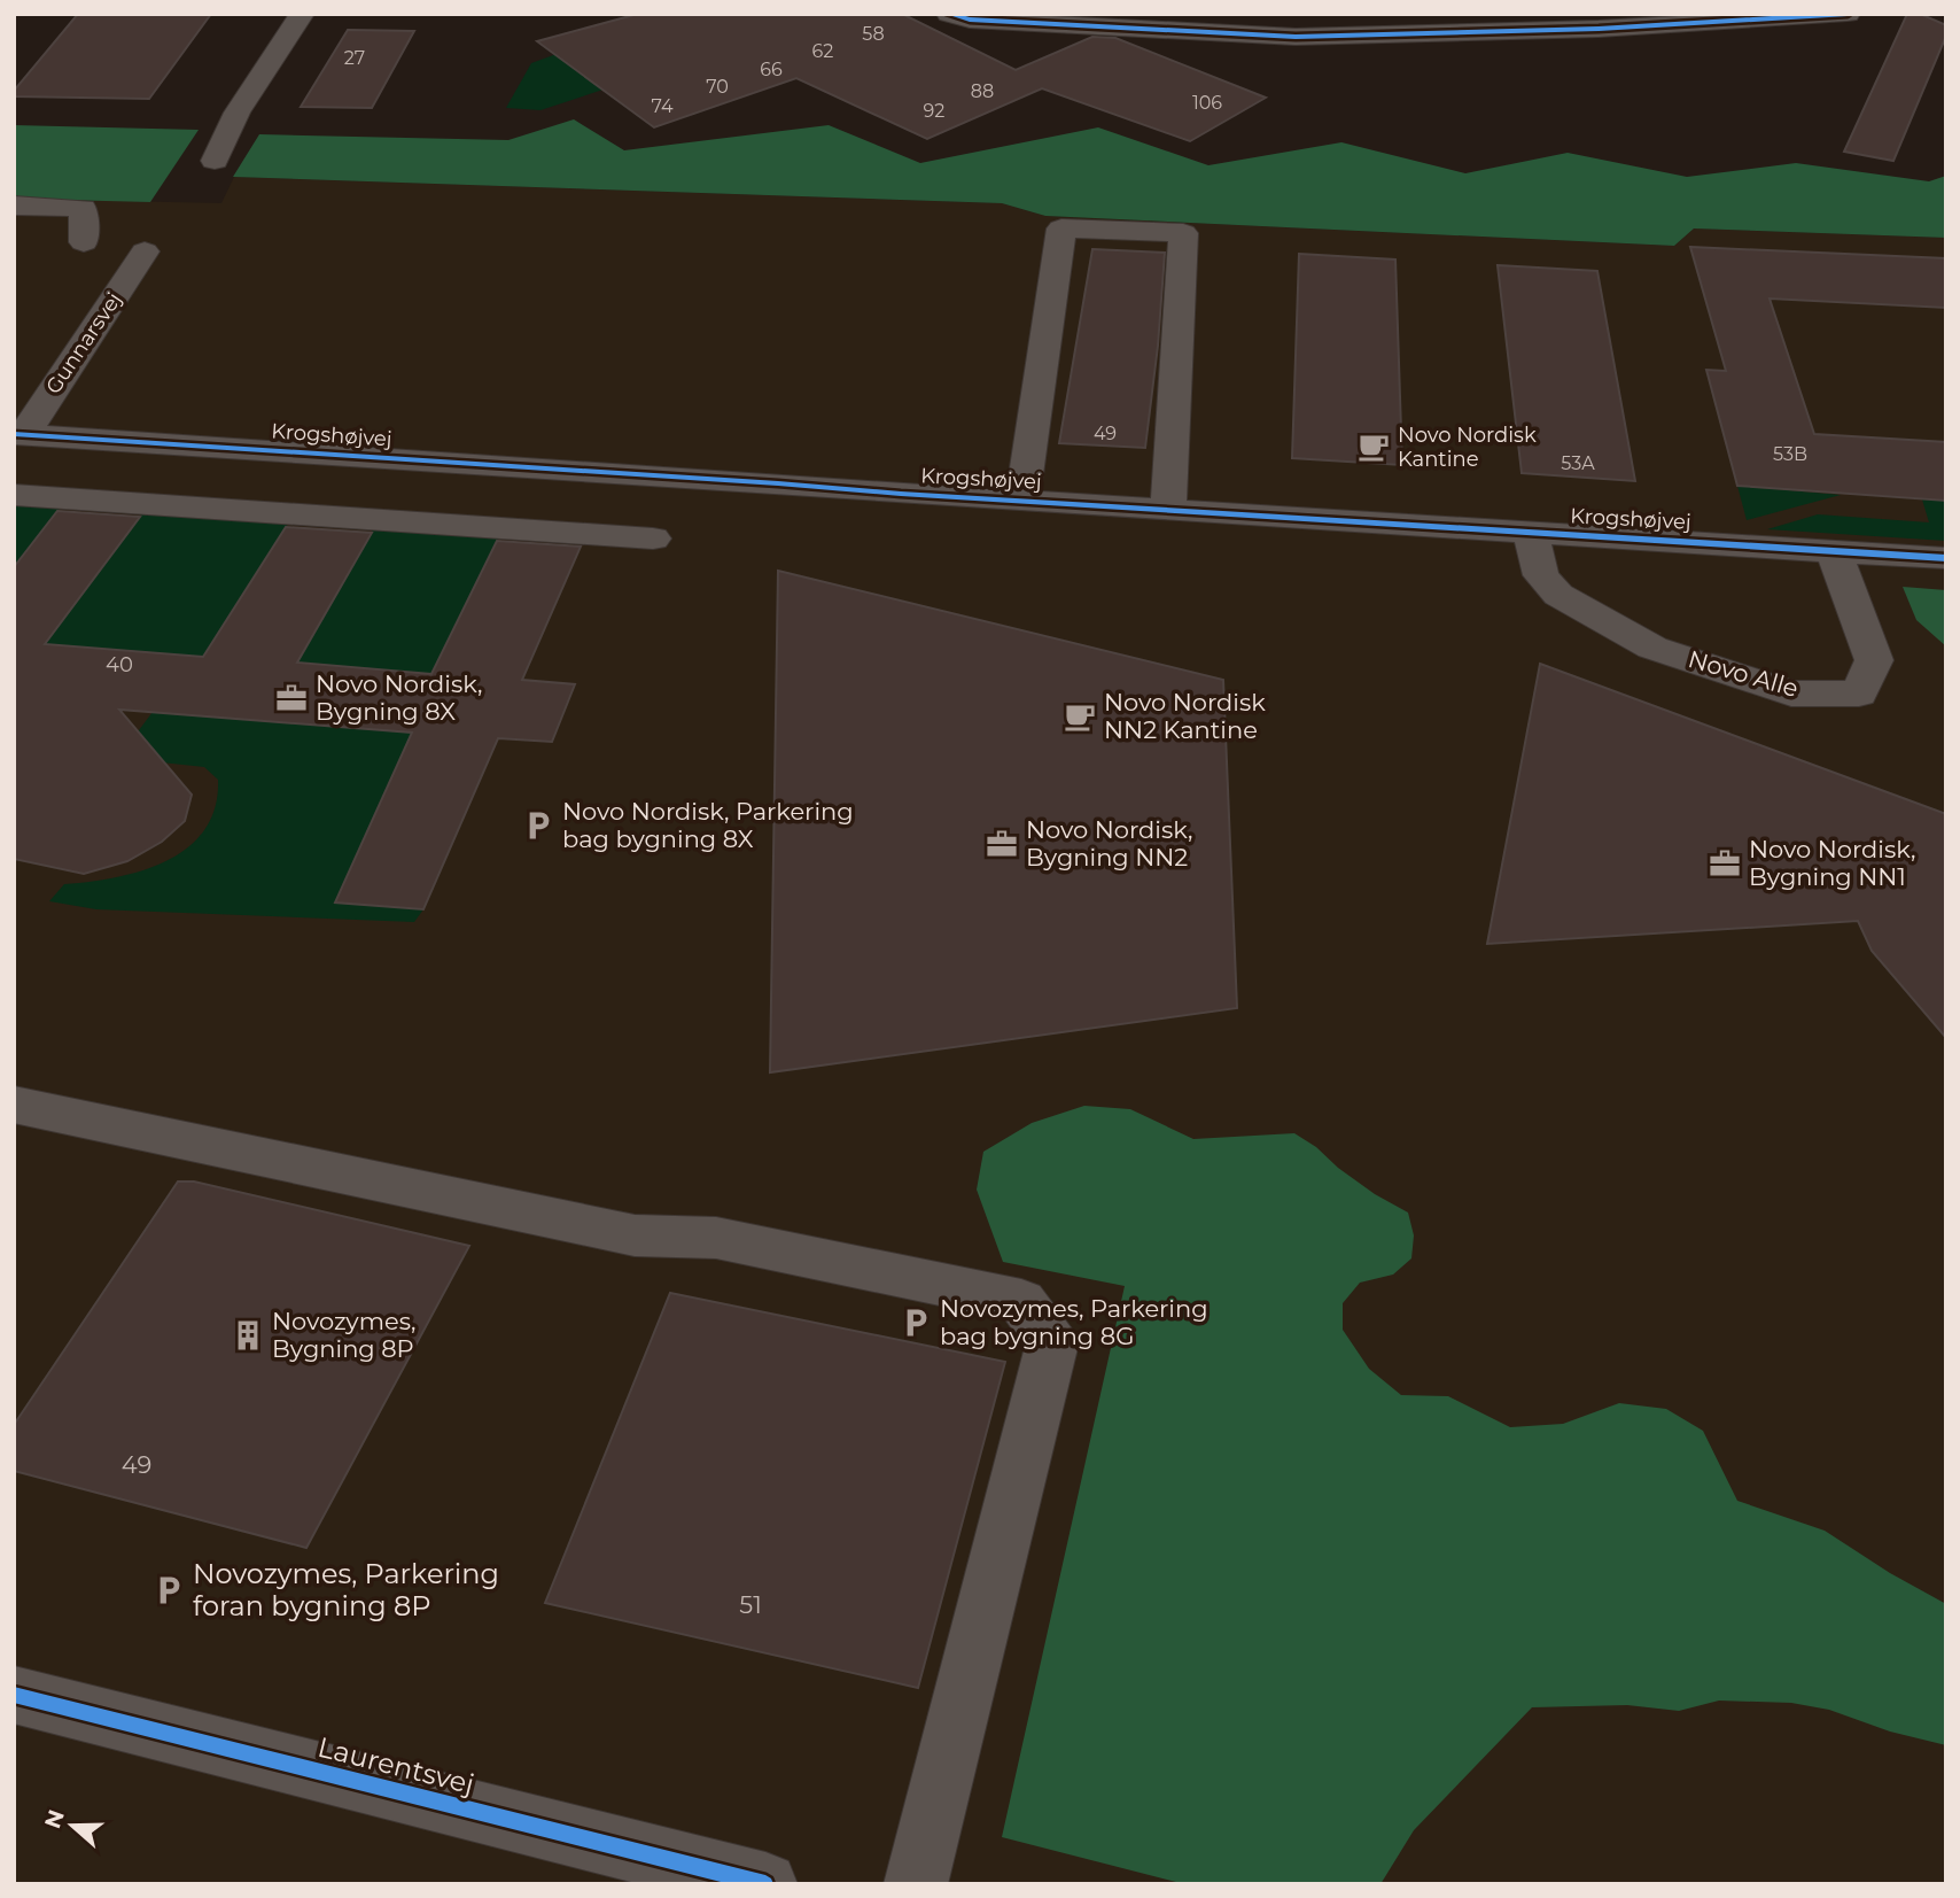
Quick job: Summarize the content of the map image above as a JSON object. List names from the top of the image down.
{
  "streets": {
    "street": [
      "Gunnarsvej",
      "Krogshøjvej",
      "Novo Alle",
      "Laurentsvej"
    ]
  },
  "crossings": [
    ["Gunnarsvej", "Krogshøjvej"],
    ["Krogshøjvej", "Novo Alle"]
  ],
  "places": {
    "cafe": ["Novo Nordisk Kantine", "Novo Nordisk NN2 Kantine"],
    "office": ["Novo Nordisk, Bygning 8X", "Novo Nordisk, Bygning NN2", "Novo Nordisk, Bygning NN1"],
    "parking": ["Novo Nordisk, Parkering bag bygning 8X", "Novozymes, Parkering bag bygning 8G", "Novozymes, Parkering foran bygning 8P"],
    "building": ["Novozymes, Bygning 8P"]
  },
  "house_numbers": [
    "58",
    "62",
    "27",
    "66",
    "70",
    "88",
    "106",
    "74",
    "92",
    "49",
    "53B",
    "53A",
    "40",
    "49",
    "51"
  ],
  "north": "left"
}
